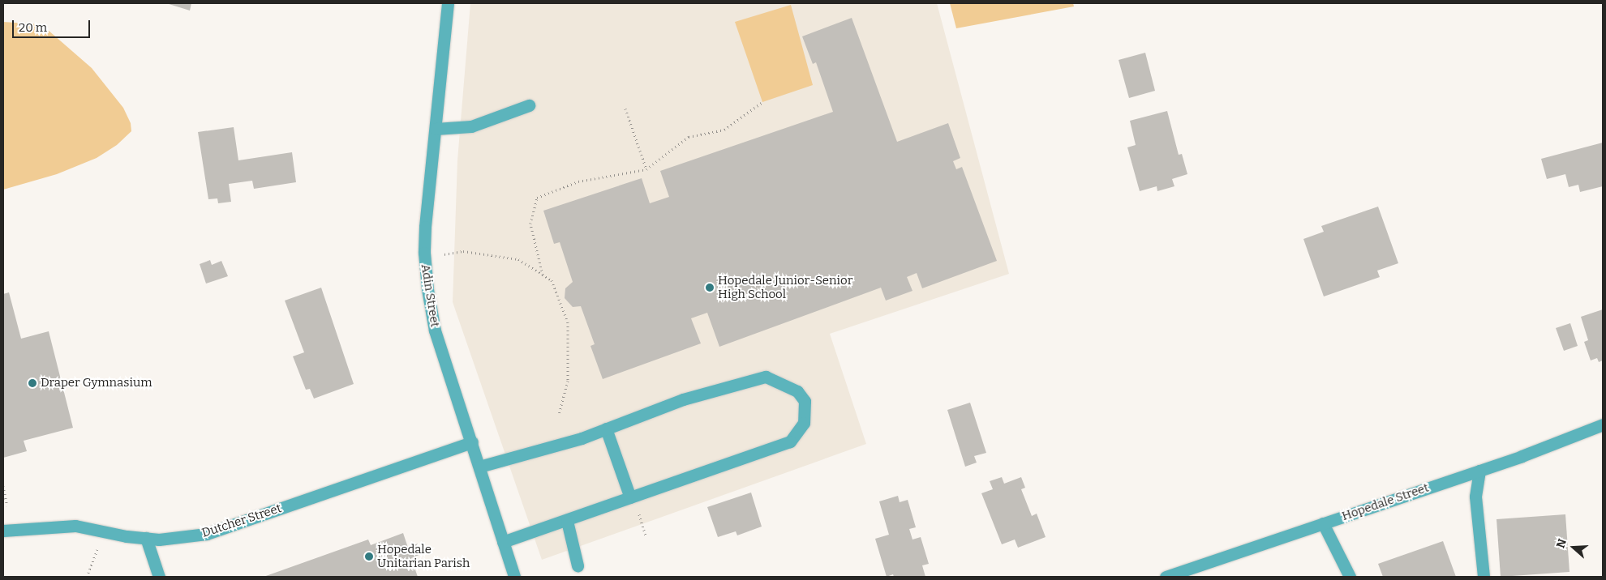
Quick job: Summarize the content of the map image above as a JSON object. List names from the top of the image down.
{
  "streets": {
    "street": ["Adin Street", "Hopedale Street", "Dutcher Street"]
  },
  "crossings": [
    ["Adin Street", "Dutcher Street"]
  ],
  "places": ["Hopedale Junior-Senior High School", "Draper Gymnasium", "Hopedale Unitarian Parish"],
  "scale_bar": "20 m",
  "north": "left"
}
